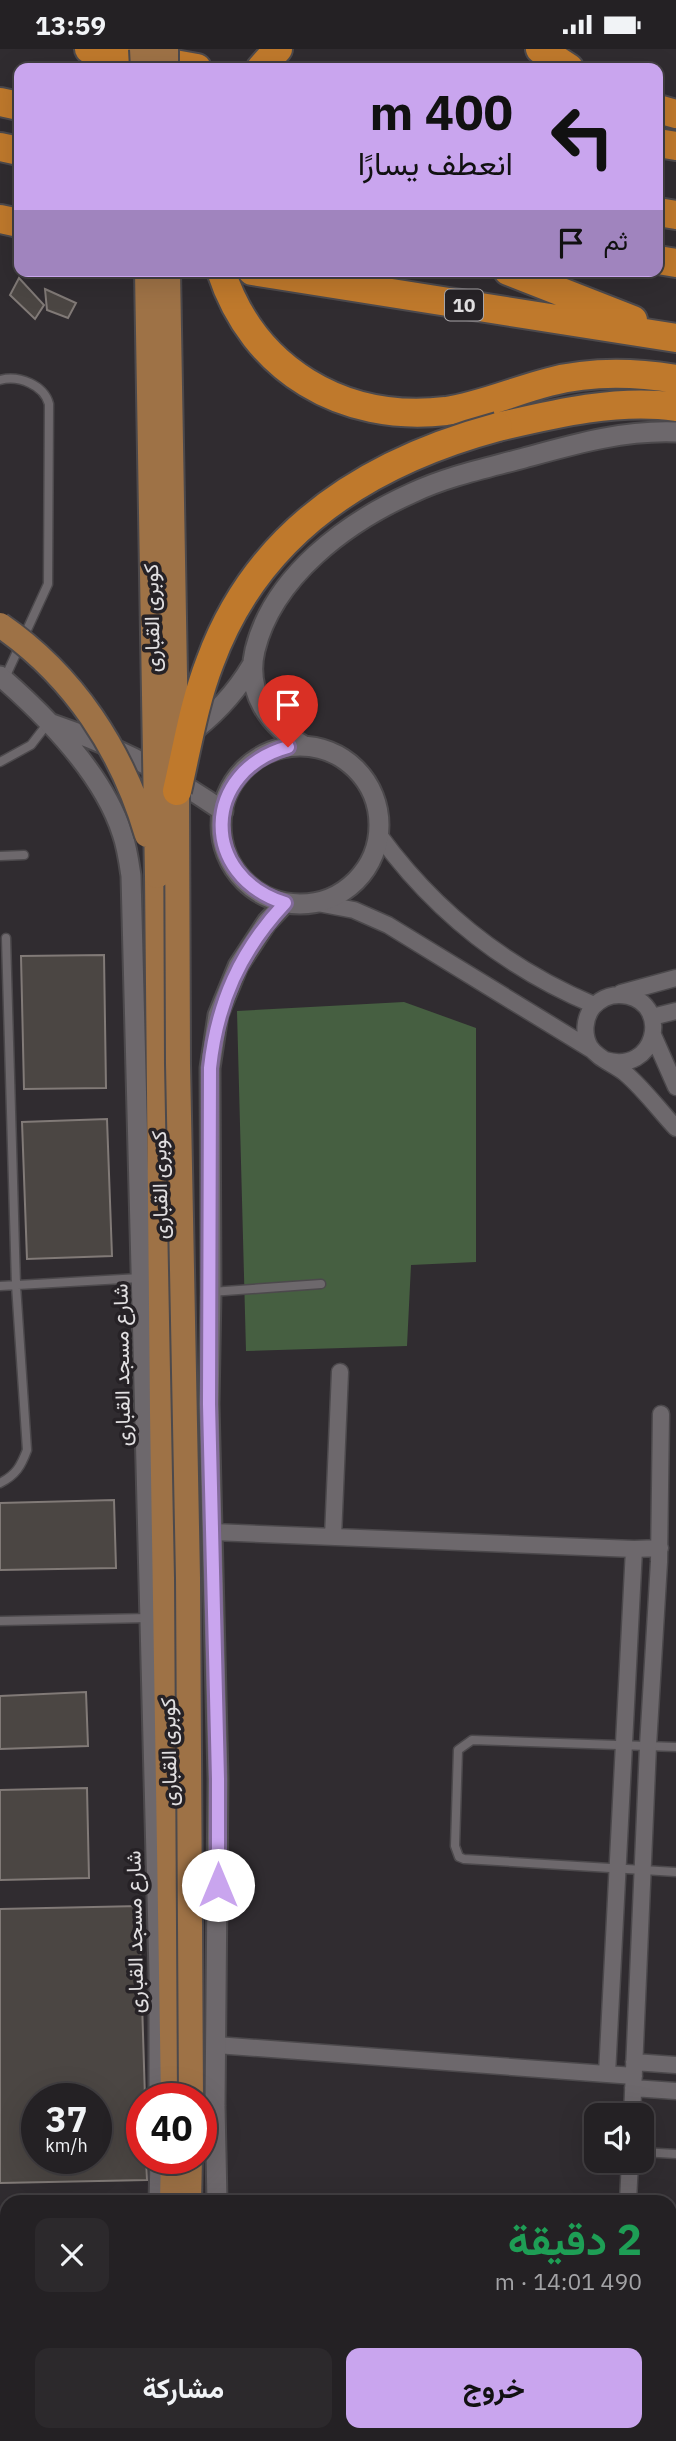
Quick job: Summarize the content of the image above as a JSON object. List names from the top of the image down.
{
  "streets": {
    "highway": ["10"],
    "main road": ["كوبرى القبارى"],
    "street": ["شارع مسجد القبارى"]
  },
  "page": {
    "status": "13:59",
    "turn": ["400 m", "انعطف يسارًا"],
    "then": "ثم",
    "speed": "37 km/h",
    "limit": "40",
    "heading": ["2 دقيقة", "490 m · 14:01"],
    "buttons": ["خروج", "مشاركة"]
  }
}
